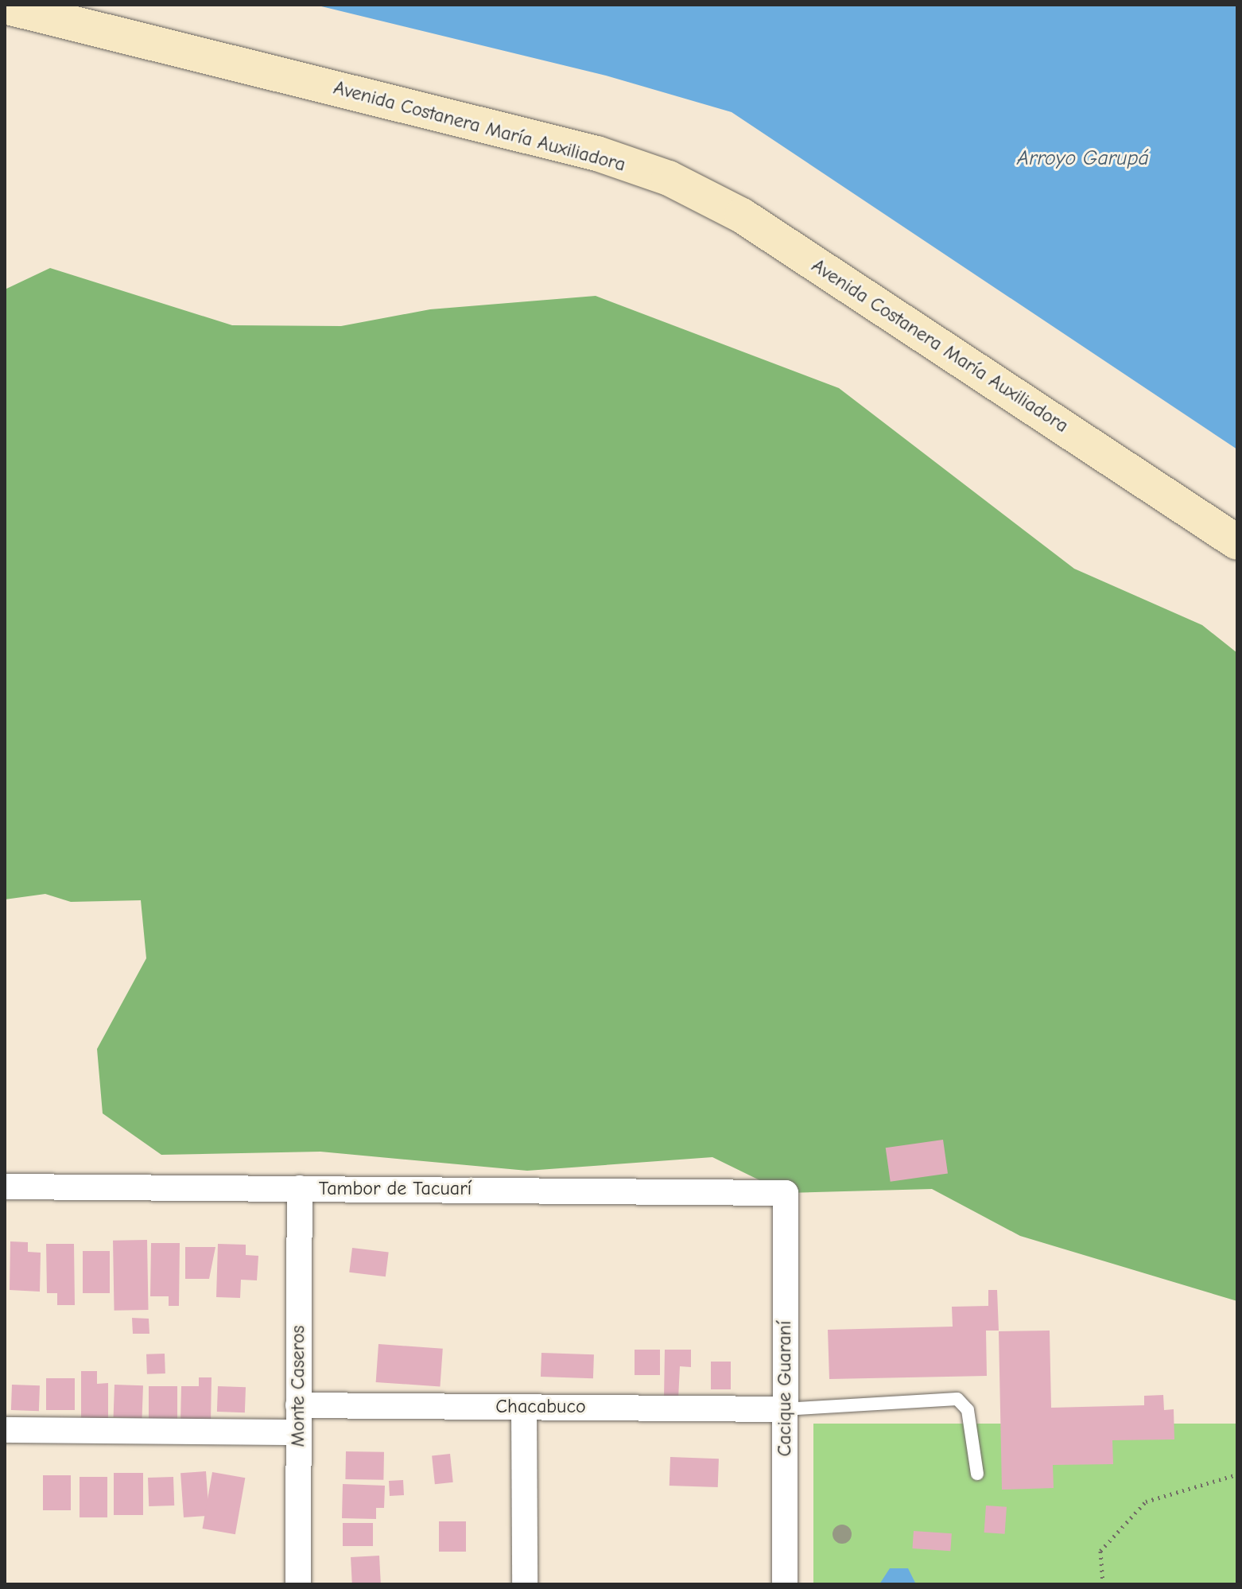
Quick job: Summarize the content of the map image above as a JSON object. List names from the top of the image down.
{
  "streets": {
    "main road": ["Avenida Costanera María Auxiliadora"],
    "street": [
      "Tambor de Tacuarí",
      "Monte Caseros",
      "Cacique Guaraní",
      "Chacabuco"
    ]
  },
  "crossings": [
    ["Tambor de Tacuarí", "Monte Caseros"],
    ["Tambor de Tacuarí", "Cacique Guaraní"],
    ["Monte Caseros", "Chacabuco"],
    ["Cacique Guaraní", "Chacabuco"]
  ],
  "water": ["Arroyo Garupá"]
}
